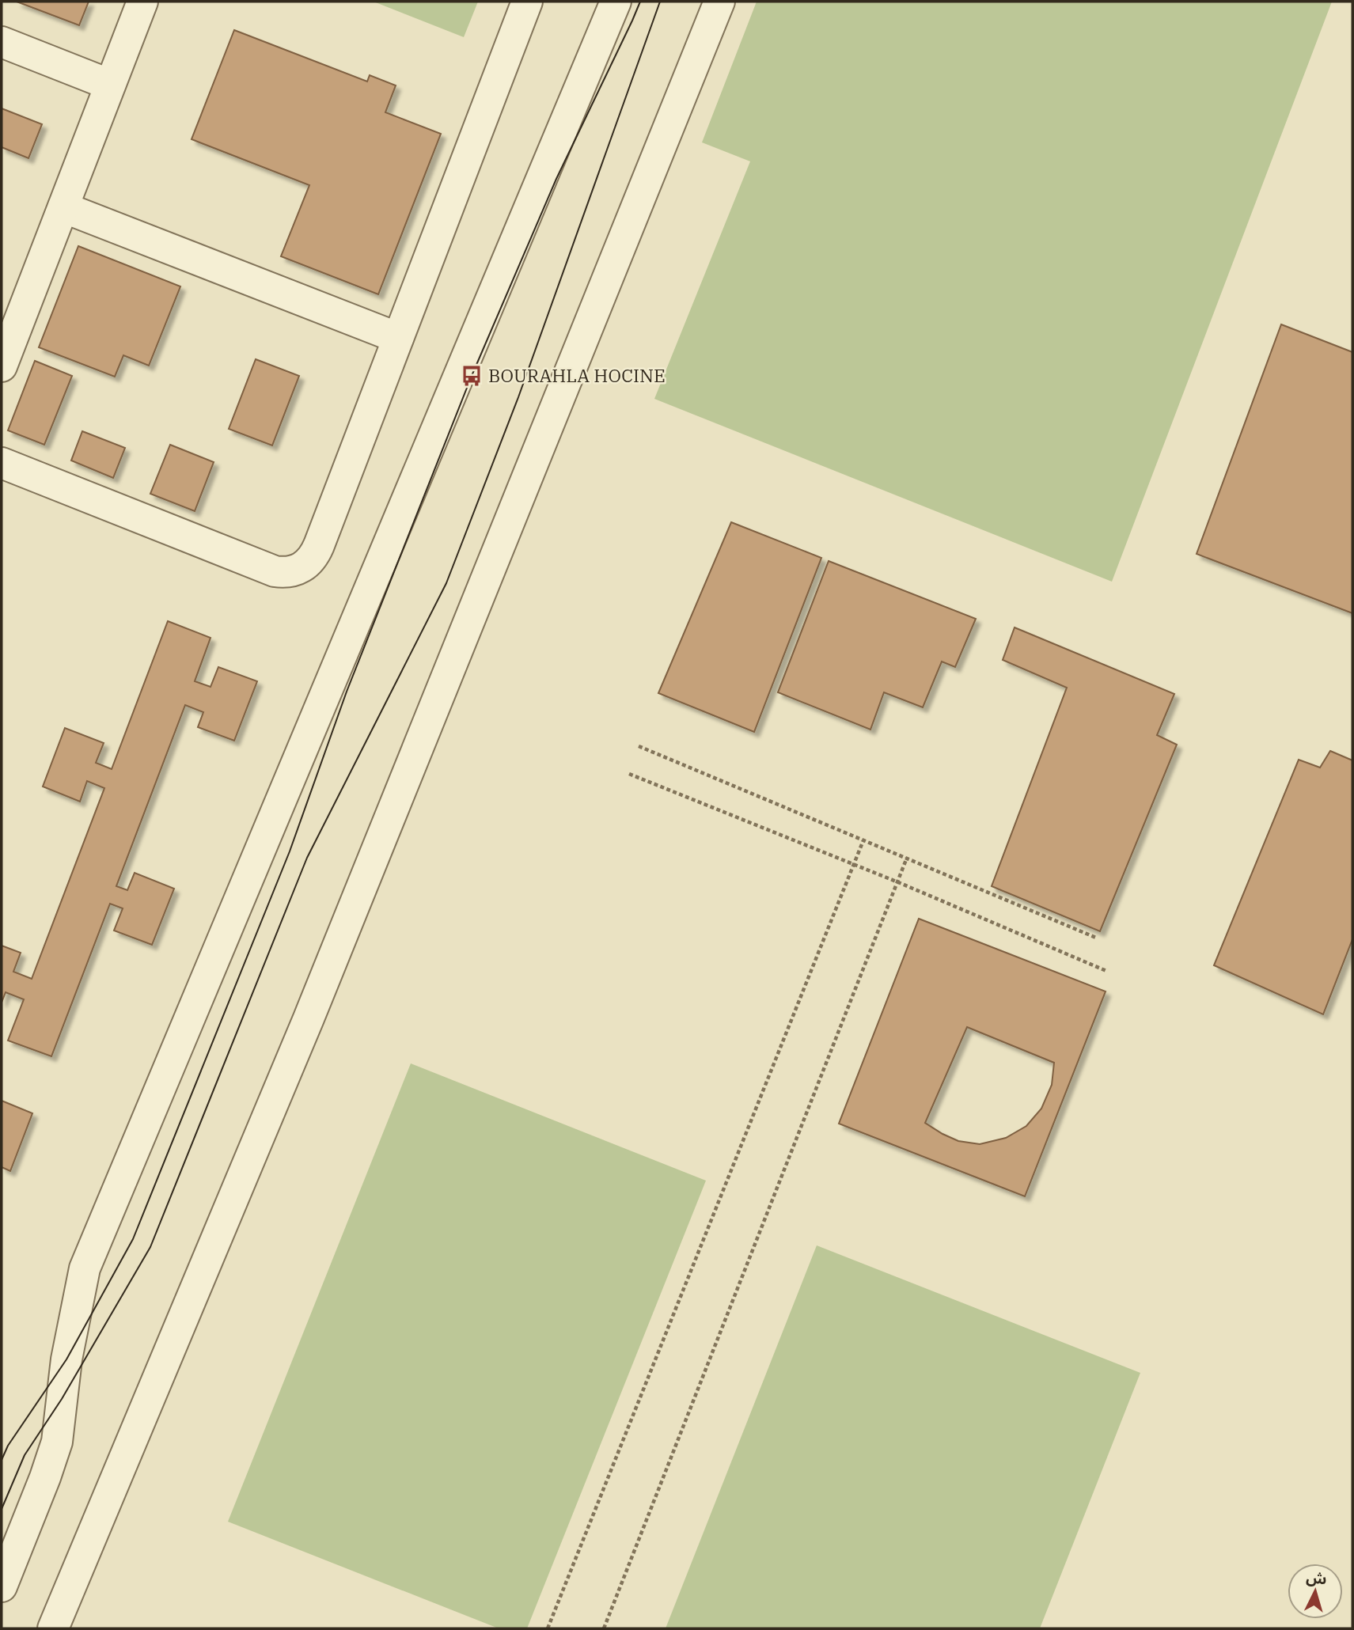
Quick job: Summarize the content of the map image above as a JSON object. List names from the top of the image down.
{
  "places": {
    "bus stop": ["BOURAHLA HOCINE"]
  },
  "north": "top"
}
